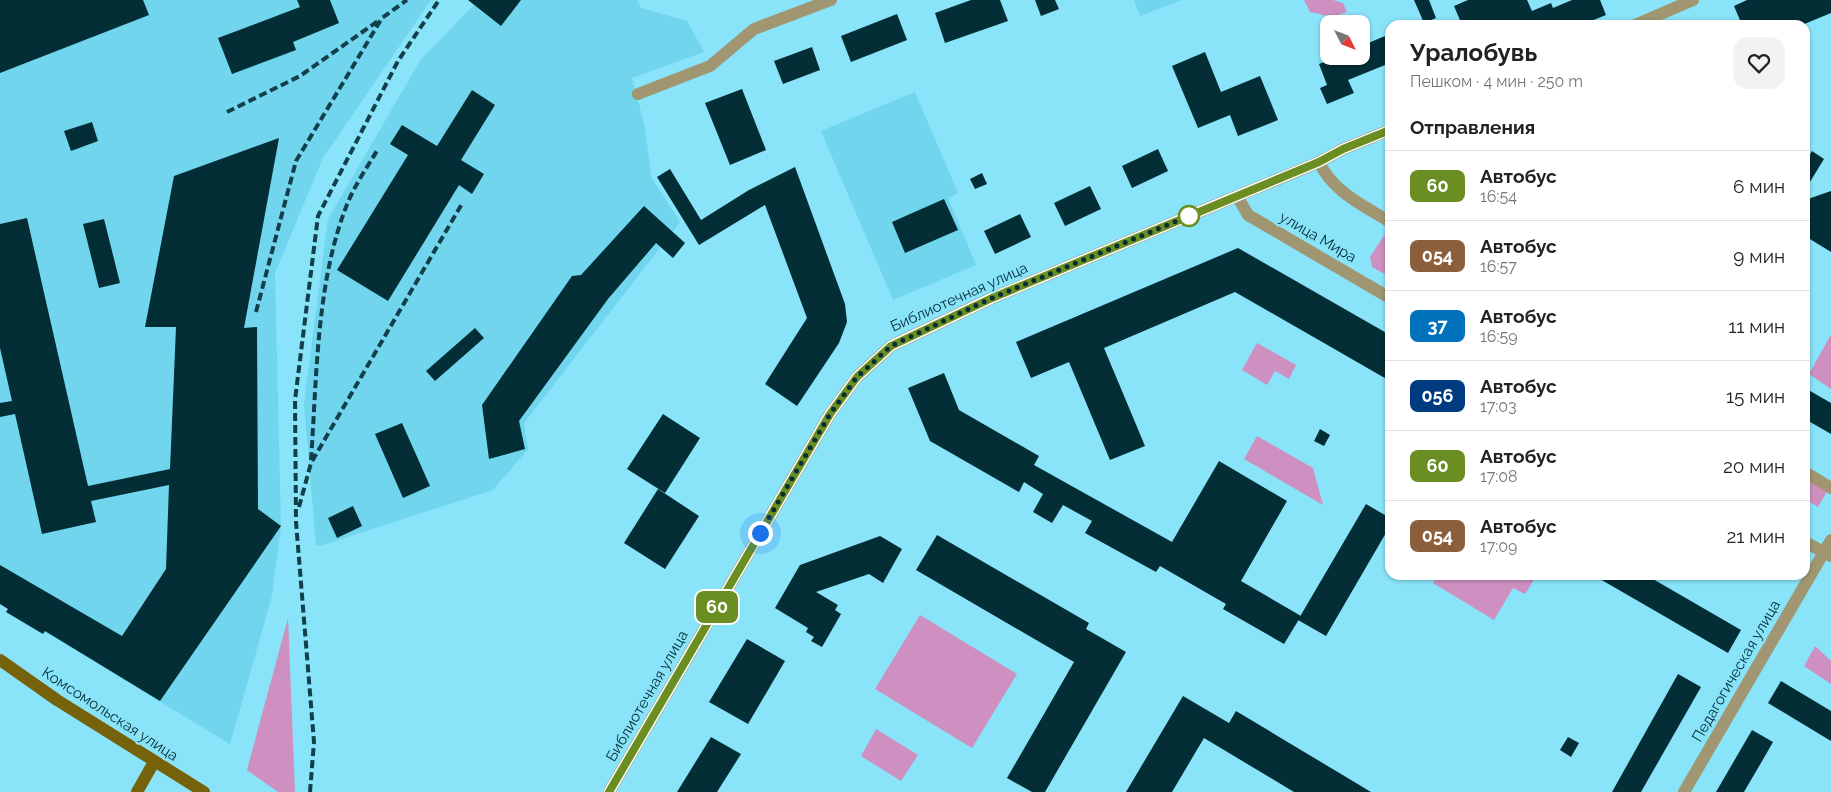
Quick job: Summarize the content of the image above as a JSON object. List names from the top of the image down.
{
  "streets": {
    "main road": ["Комсомольская улица"],
    "street": ["улица Мира", "Библиотечная улица", "Педагогическая улица"]
  },
  "crossings": [
    ["улица Мира", "Библиотечная улица"]
  ],
  "lines": ["bus line 60"],
  "north": "bottom right",
  "page": {
    "on_map": "60",
    "heading": [
      ["Уралобувь", "Пешком · 4 мин · 250 m"],
      "Отправления"
    ],
    "list": [
      {
        "mark": "60",
        "name": "Автобус",
        "note": "16:54",
        "value": "6 мин"
      },
      {
        "mark": "054",
        "name": "Автобус",
        "note": "16:57",
        "value": "9 мин"
      },
      {
        "mark": "37",
        "name": "Автобус",
        "note": "16:59",
        "value": "11 мин"
      },
      {
        "mark": "056",
        "name": "Автобус",
        "note": "17:03",
        "value": "15 мин"
      },
      {
        "mark": "60",
        "name": "Автобус",
        "note": "17:08",
        "value": "20 мин"
      },
      {
        "mark": "054",
        "name": "Автобус",
        "note": "17:09",
        "value": "21 мин"
      }
    ]
  }
}
